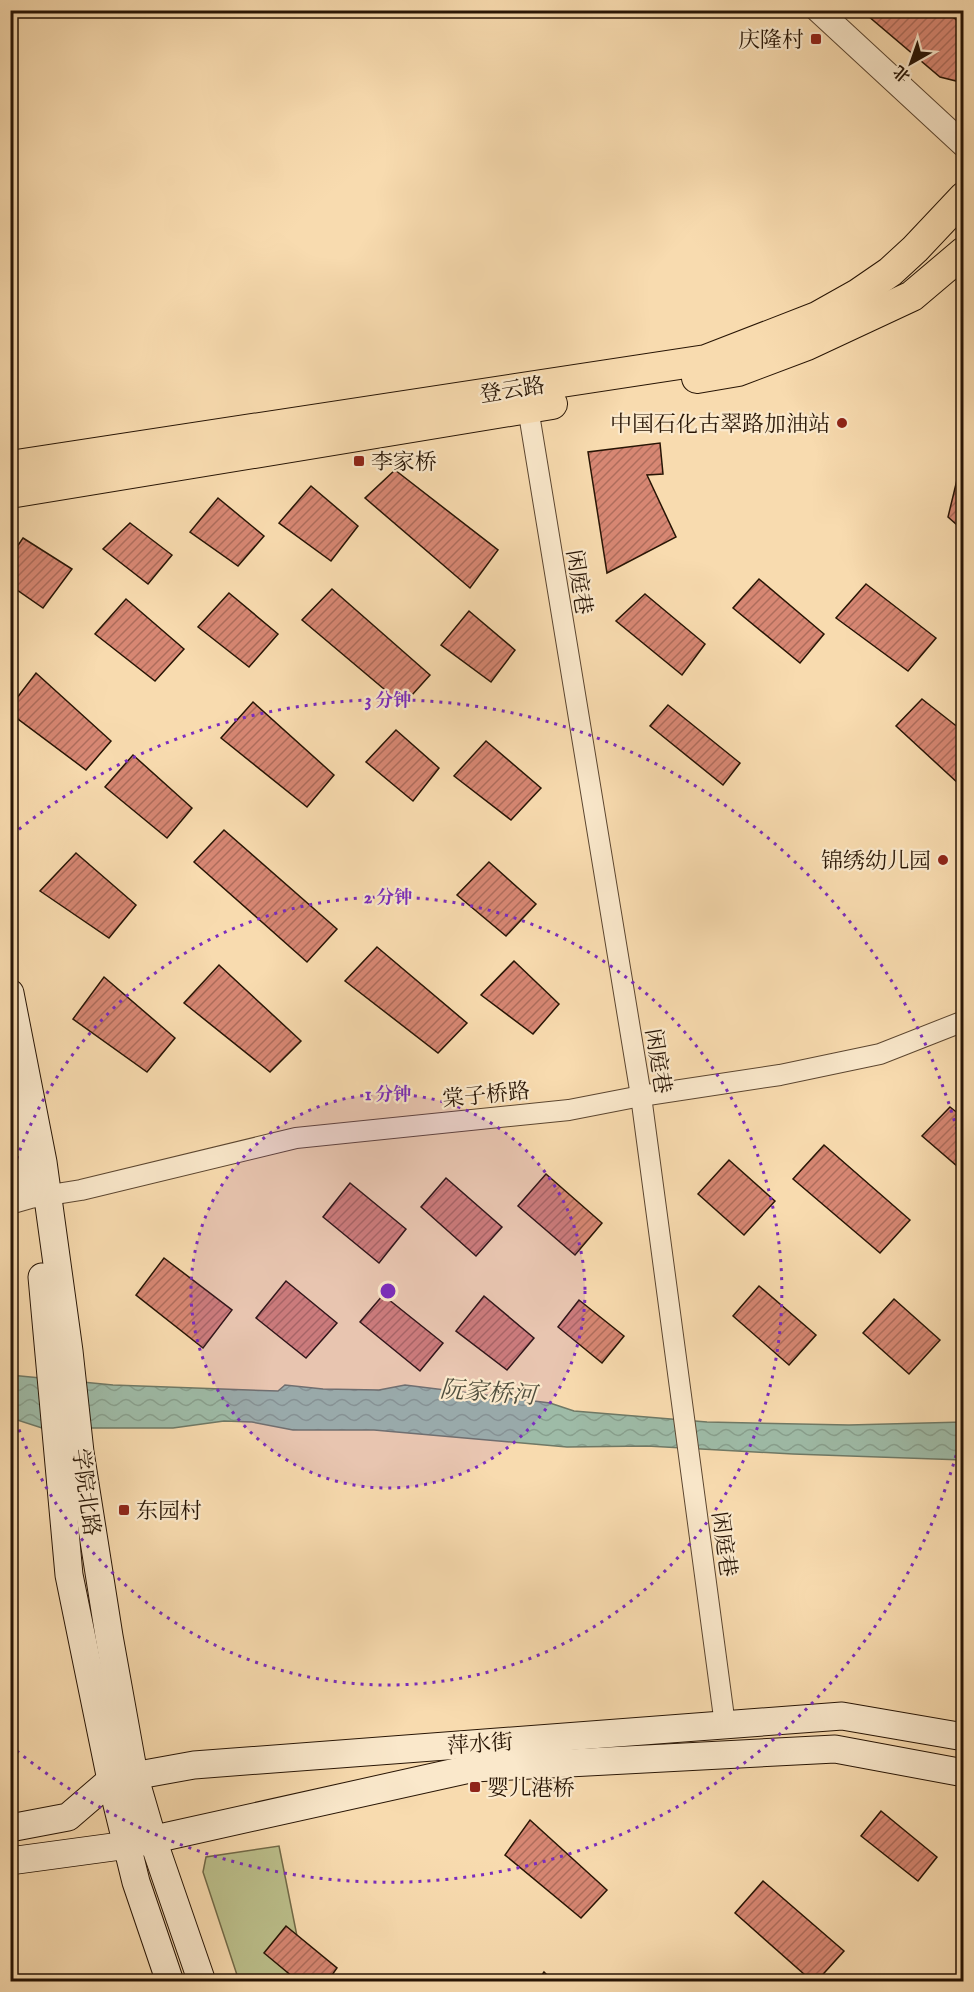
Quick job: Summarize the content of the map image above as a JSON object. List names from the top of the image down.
{
  "streets": {
    "main road": ["登云路", "学院北路", "萍水街"],
    "street": ["闲庭巷", "棠子桥路"]
  },
  "crossings": [
    ["登云路", "闲庭巷"],
    ["闲庭巷", "棠子桥路"],
    ["闲庭巷", "萍水街"],
    ["棠子桥路", "学院北路"],
    ["学院北路", "萍水街"]
  ],
  "water": ["阮家桥河"],
  "places": {
    "transit": [
      "庆隆村",
      "李家桥",
      "东园村",
      "婴儿港桥"
    ],
    "other": ["中国石化古翠路加油站", "锦绣幼儿园"]
  },
  "north": "bottom left",
  "rings": ["3 分钟", "2 分钟", "1 分钟"]
}
